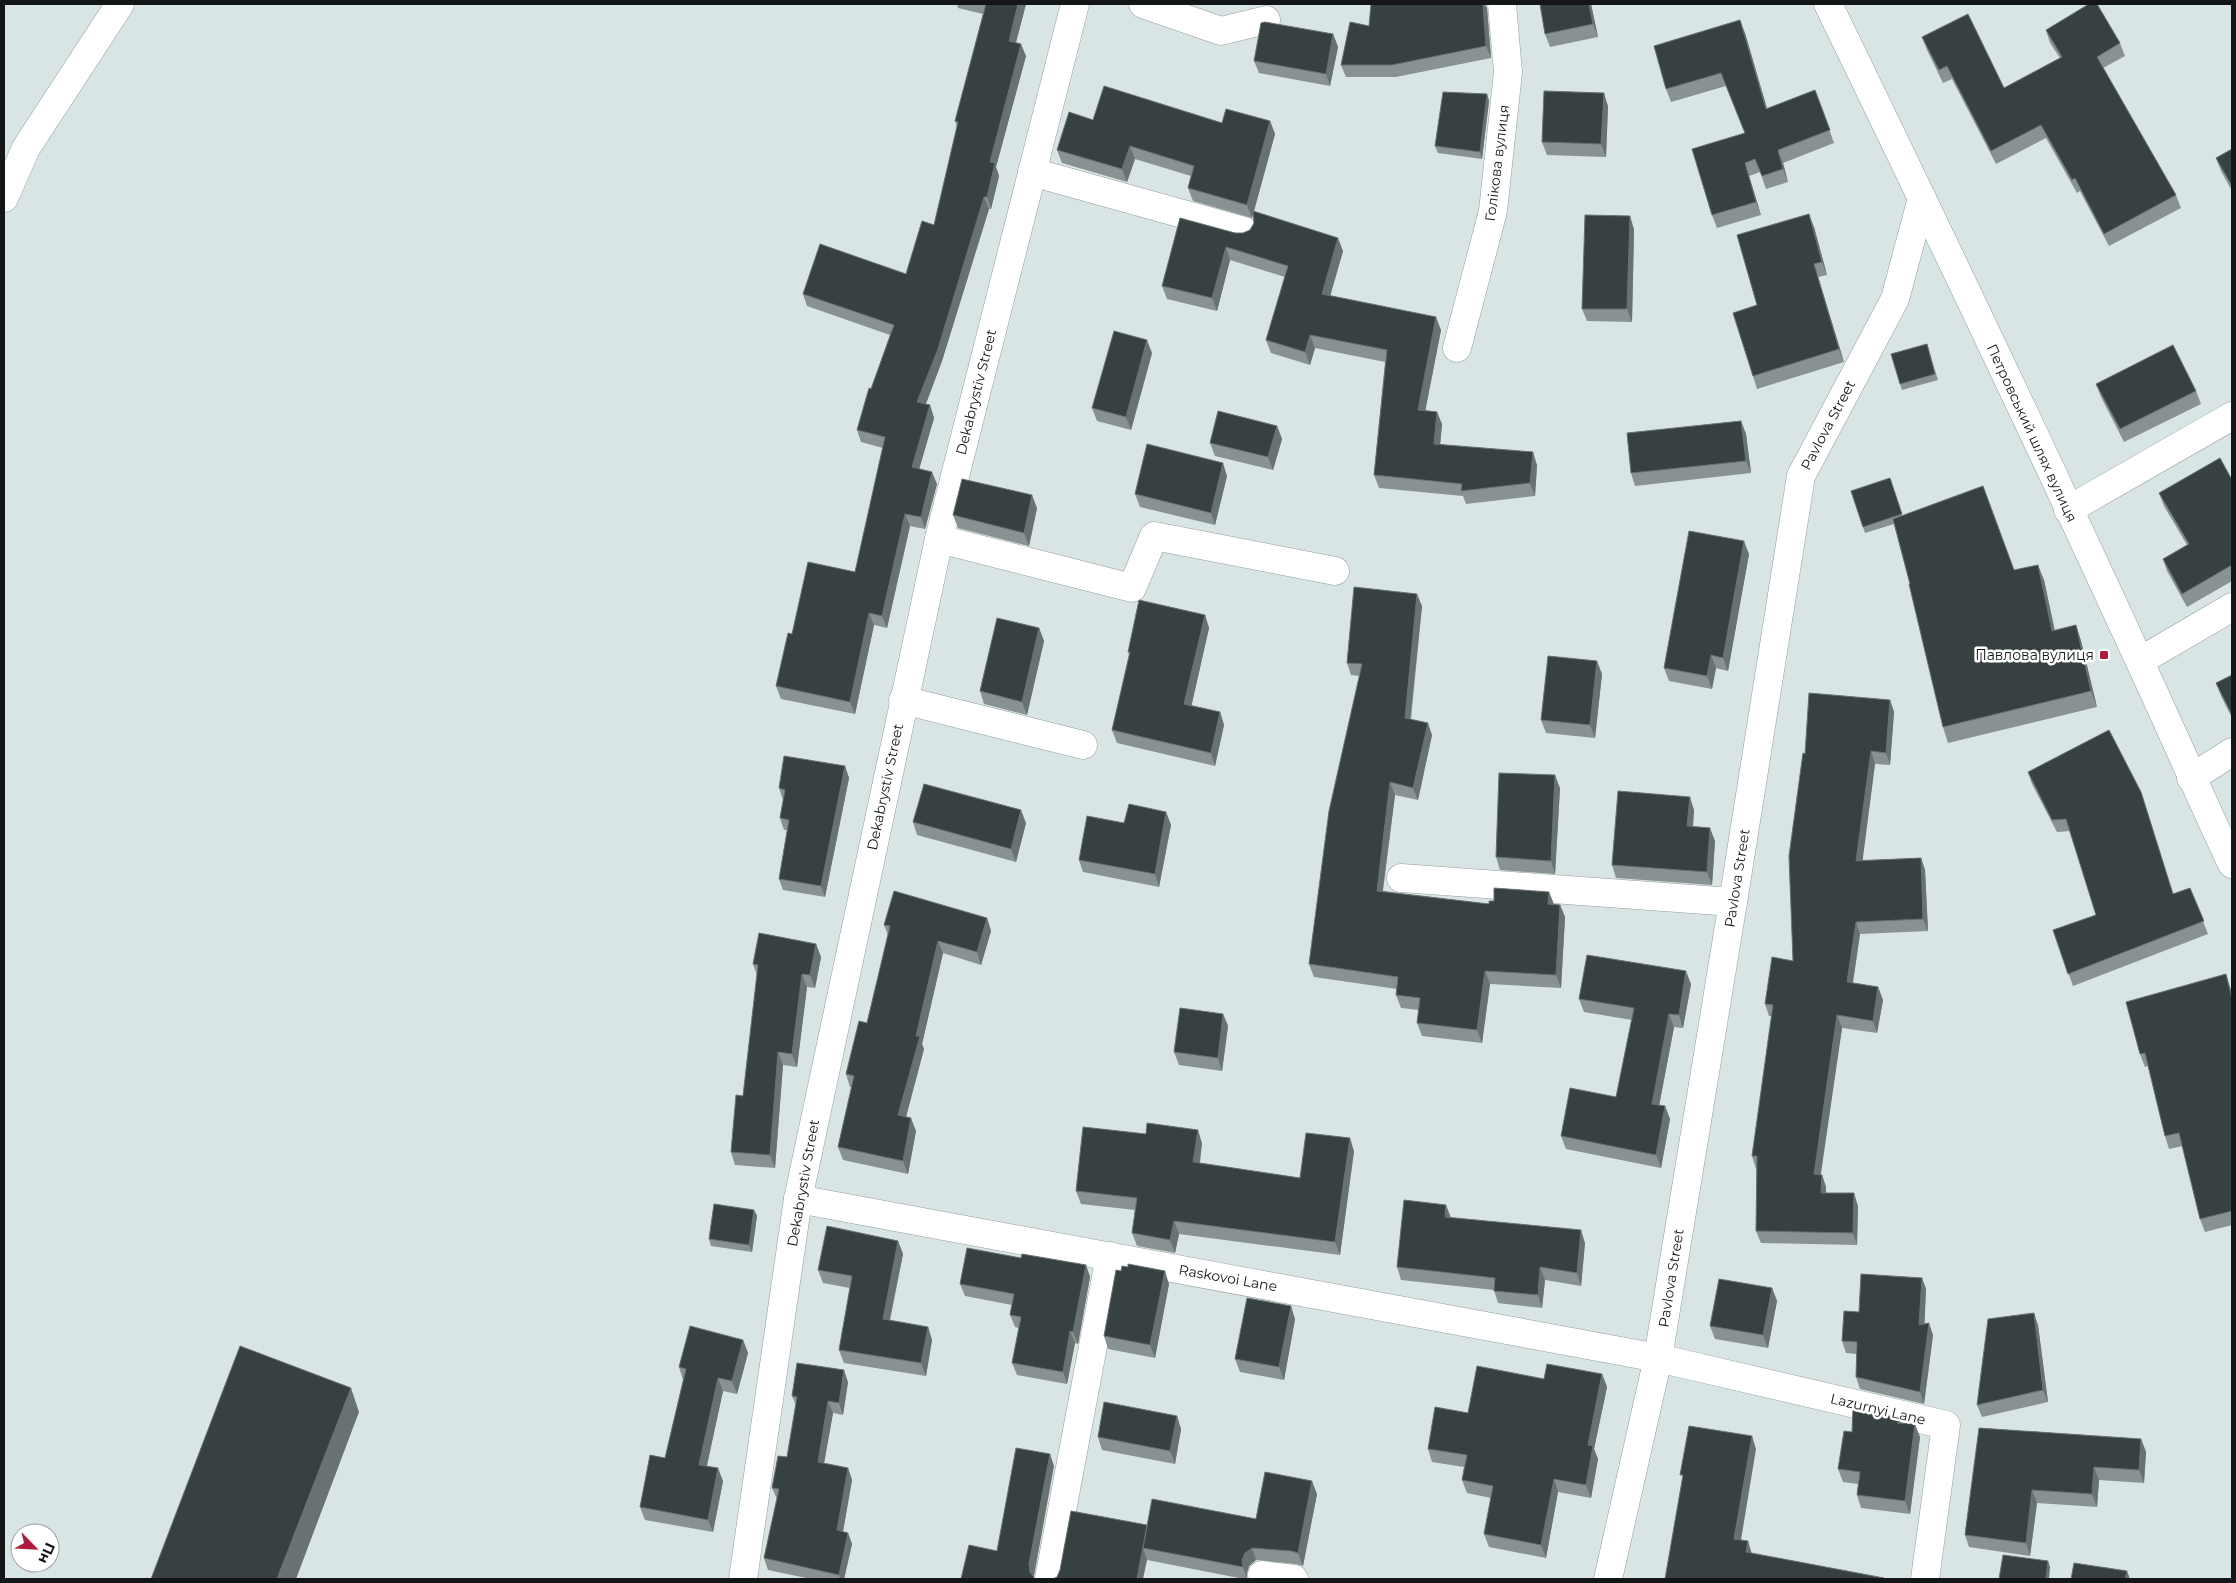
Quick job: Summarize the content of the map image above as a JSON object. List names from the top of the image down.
{
  "streets": {
    "street": [
      "Голікова вулиця",
      "Dekabrystiv Street",
      "Pavlova Street",
      "Петровський шлях вулиця",
      "Raskovoi Lane",
      "Lazurnyi Lane"
    ]
  },
  "crossings": [
    ["Dekabrystiv Street", "Raskovoi Lane"],
    ["Pavlova Street", "Петровський шлях вулиця"],
    ["Pavlova Street", "Raskovoi Lane"],
    ["Pavlova Street", "Lazurnyi Lane"],
    ["Raskovoi Lane", "Lazurnyi Lane"]
  ],
  "places": {
    "transit": ["Павлова вулиця"]
  },
  "north": "bottom right"
}
